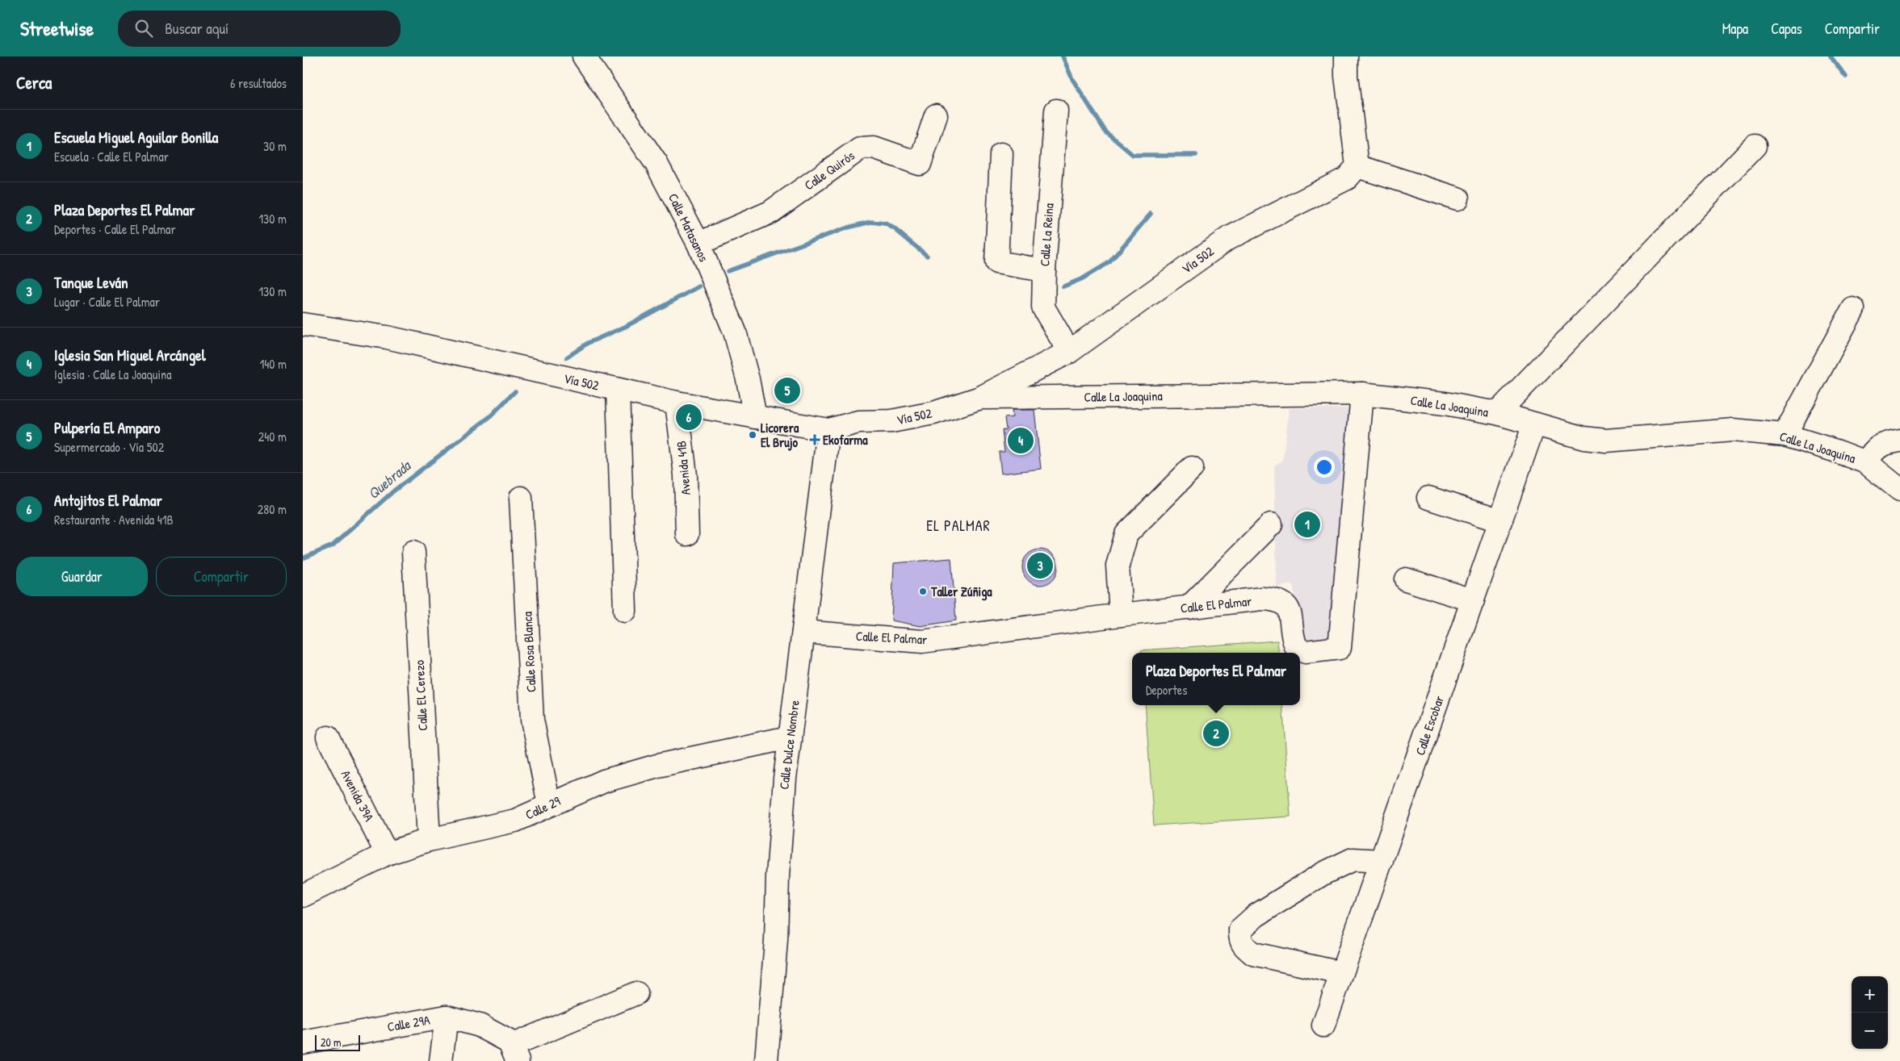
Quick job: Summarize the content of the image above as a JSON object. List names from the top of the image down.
{
  "streets": {
    "street": [
      "Calle Quirós",
      "Calle Matasanos",
      "Calle La Reina",
      "Vía 502",
      "Calle La Joaquina",
      "Avenida 41B",
      "Calle El Palmar",
      "Calle Rosa Blanca",
      "Calle El Cerezo",
      "Calle Escobar",
      "Calle Dulce Nombre",
      "Avenida 39A",
      "Calle 29",
      "Calle 29A"
    ]
  },
  "crossings": [
    ["Calle Quirós", "Calle Matasanos"],
    ["Calle Matasanos", "Vía 502"],
    ["Calle La Reina", "Vía 502"],
    ["Vía 502", "Calle La Joaquina"],
    ["Vía 502", "Avenida 41B"],
    ["Vía 502", "Calle Dulce Nombre"],
    ["Calle La Joaquina", "Calle El Palmar"],
    ["Calle La Joaquina", "Calle Escobar"],
    ["Calle El Palmar", "Calle Dulce Nombre"],
    ["Calle Rosa Blanca", "Calle 29"],
    ["Calle El Cerezo", "Calle 29"],
    ["Calle Dulce Nombre", "Calle 29"],
    ["Avenida 39A", "Calle 29"]
  ],
  "districts": ["EL PALMAR"],
  "water": ["Quebrada"],
  "places": {
    "other": ["Licorera El Brujo", "Taller Zúñiga"],
    "health": ["Ekofarma"]
  },
  "scale_bar": "20 m",
  "page": {
    "header": "Streetwise",
    "search": "Buscar aquí",
    "nav": ["Mapa", "Capas", "Compartir"],
    "heading": ["Cerca", "6 resultados"],
    "list": [
      {
        "mark": "1",
        "name": "Escuela Miguel Aguilar Bonilla",
        "note": "Escuela · Calle El Palmar",
        "value": "30 m"
      },
      {
        "mark": "2",
        "name": "Plaza Deportes El Palmar",
        "note": "Deportes · Calle El Palmar",
        "value": "130 m"
      },
      {
        "mark": "3",
        "name": "Tanque Leván",
        "note": "Lugar · Calle El Palmar",
        "value": "130 m"
      },
      {
        "mark": "4",
        "name": "Iglesia San Miguel Arcángel",
        "note": "Iglesia · Calle La Joaquina",
        "value": "140 m"
      },
      {
        "mark": "5",
        "name": "Pulpería El Amparo",
        "note": "Supermercado · Vía 502",
        "value": "240 m"
      },
      {
        "mark": "6",
        "name": "Antojitos El Palmar",
        "note": "Restaurante · Avenida 41B",
        "value": "280 m"
      }
    ],
    "pins": [
      "5",
      "6",
      "4",
      "1",
      "3",
      "2"
    ],
    "buttons": ["Guardar", "Compartir"],
    "popup": ["Plaza Deportes El Palmar", "Deportes"],
    "map_buttons": ["+", "−"],
    "scale": "20 m"
  }
}
